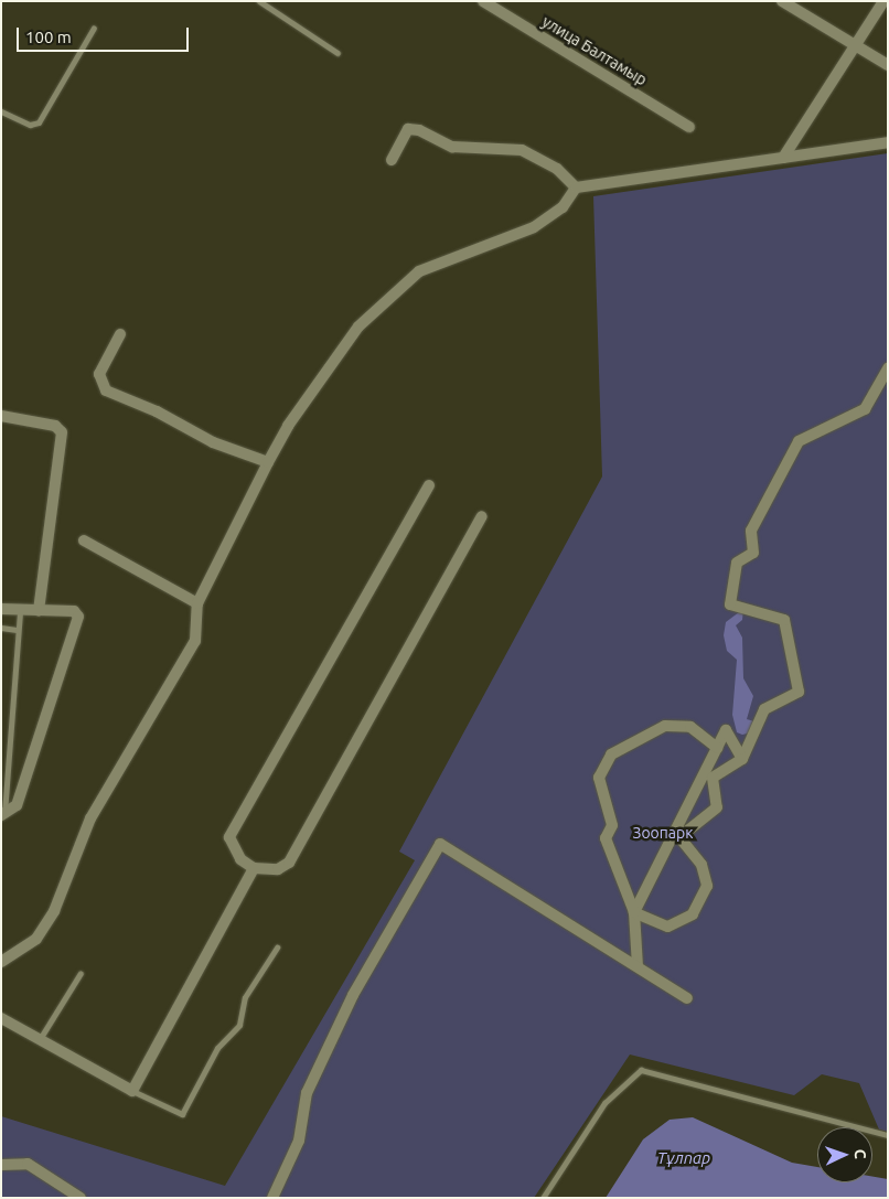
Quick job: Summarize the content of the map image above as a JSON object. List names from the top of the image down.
{
  "streets": {
    "street": ["улица Балтамыр"]
  },
  "water": ["Тұлпар"],
  "parks": ["Зоопарк"],
  "scale_bar": "100 m",
  "north": "right"
}
